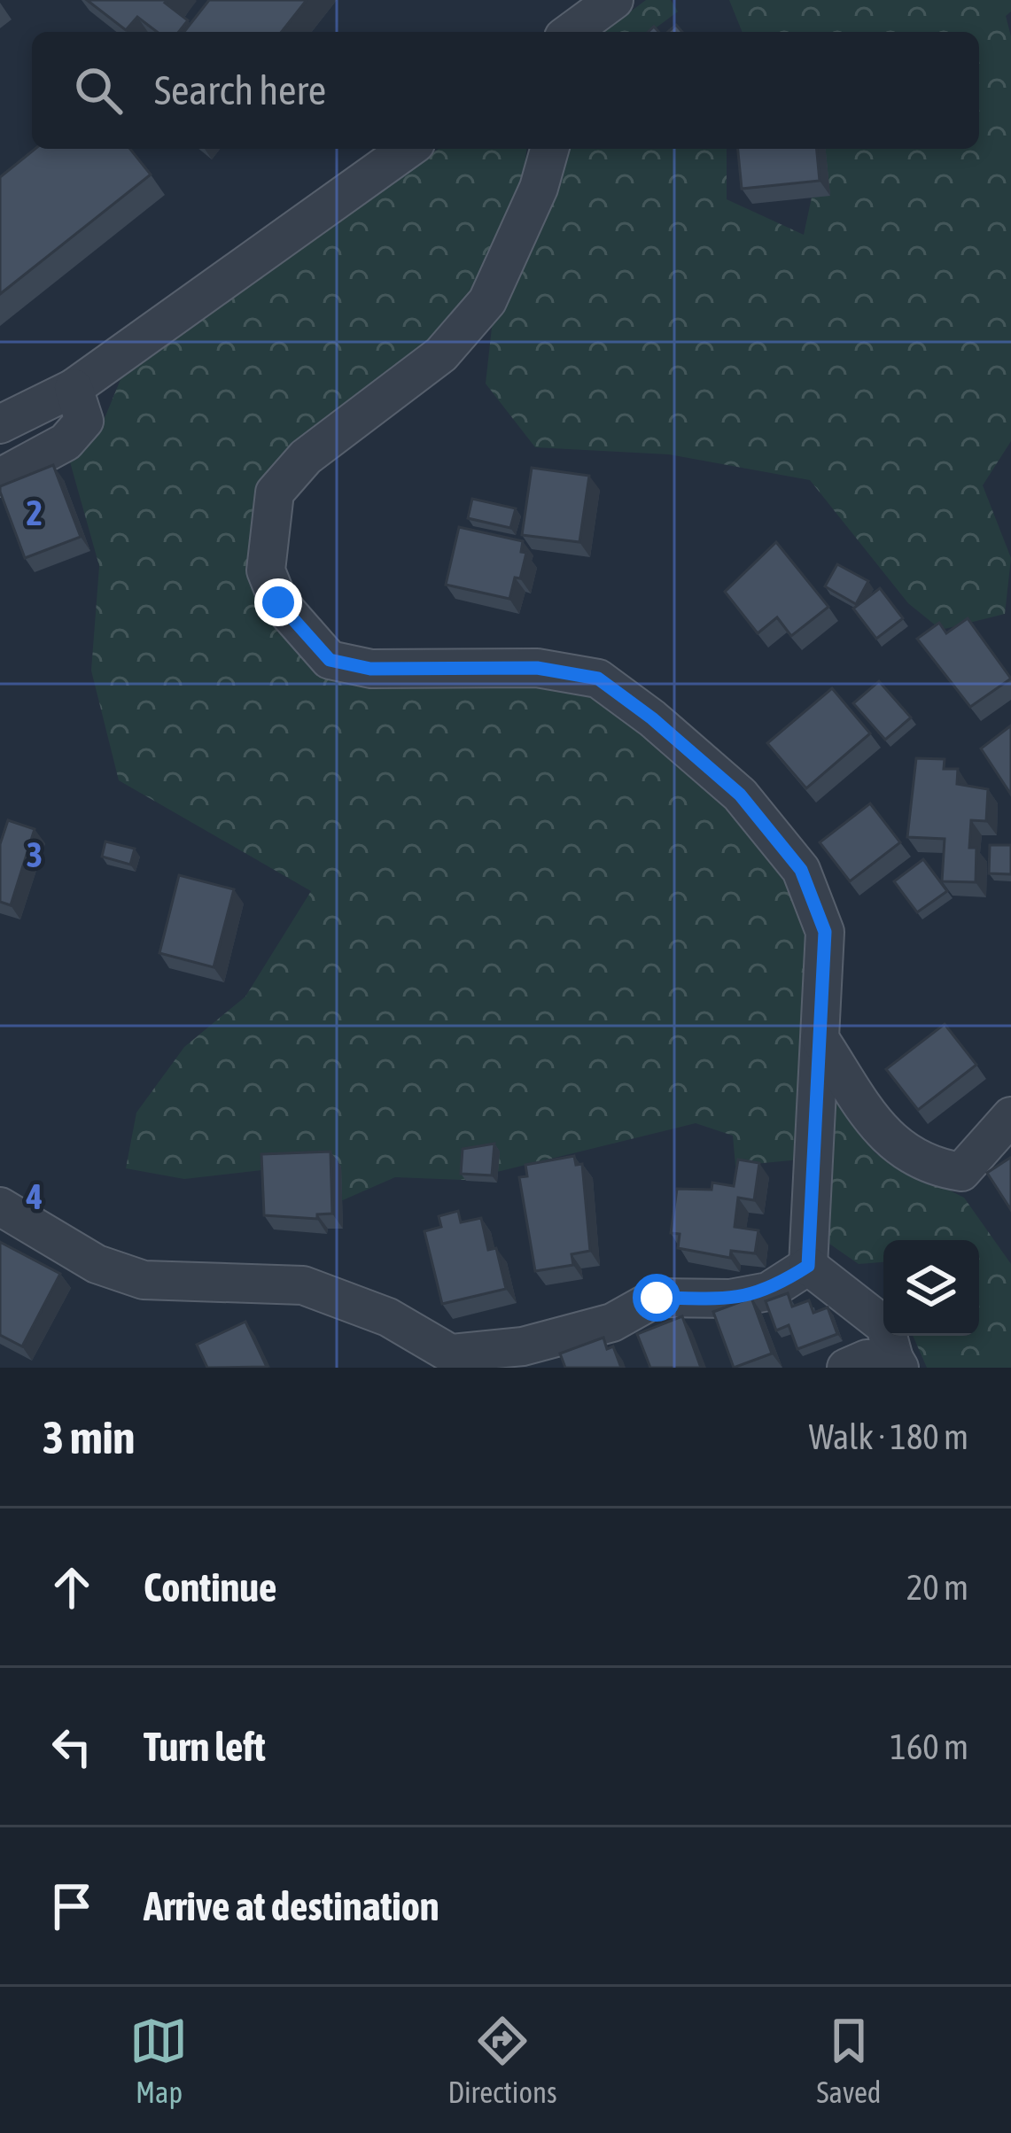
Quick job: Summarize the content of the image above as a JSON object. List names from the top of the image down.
{
  "page": {
    "search": "Search here",
    "heading": ["3 min", "Walk · 180 m"],
    "list": [
      ["Continue", "20 m"],
      ["Turn left", "160 m"],
      "Arrive at destination"
    ],
    "nav": ["Map", "Directions", "Saved"]
  },
  "grid": {
    "rows": ["2", "3", "4"]
  }
}
